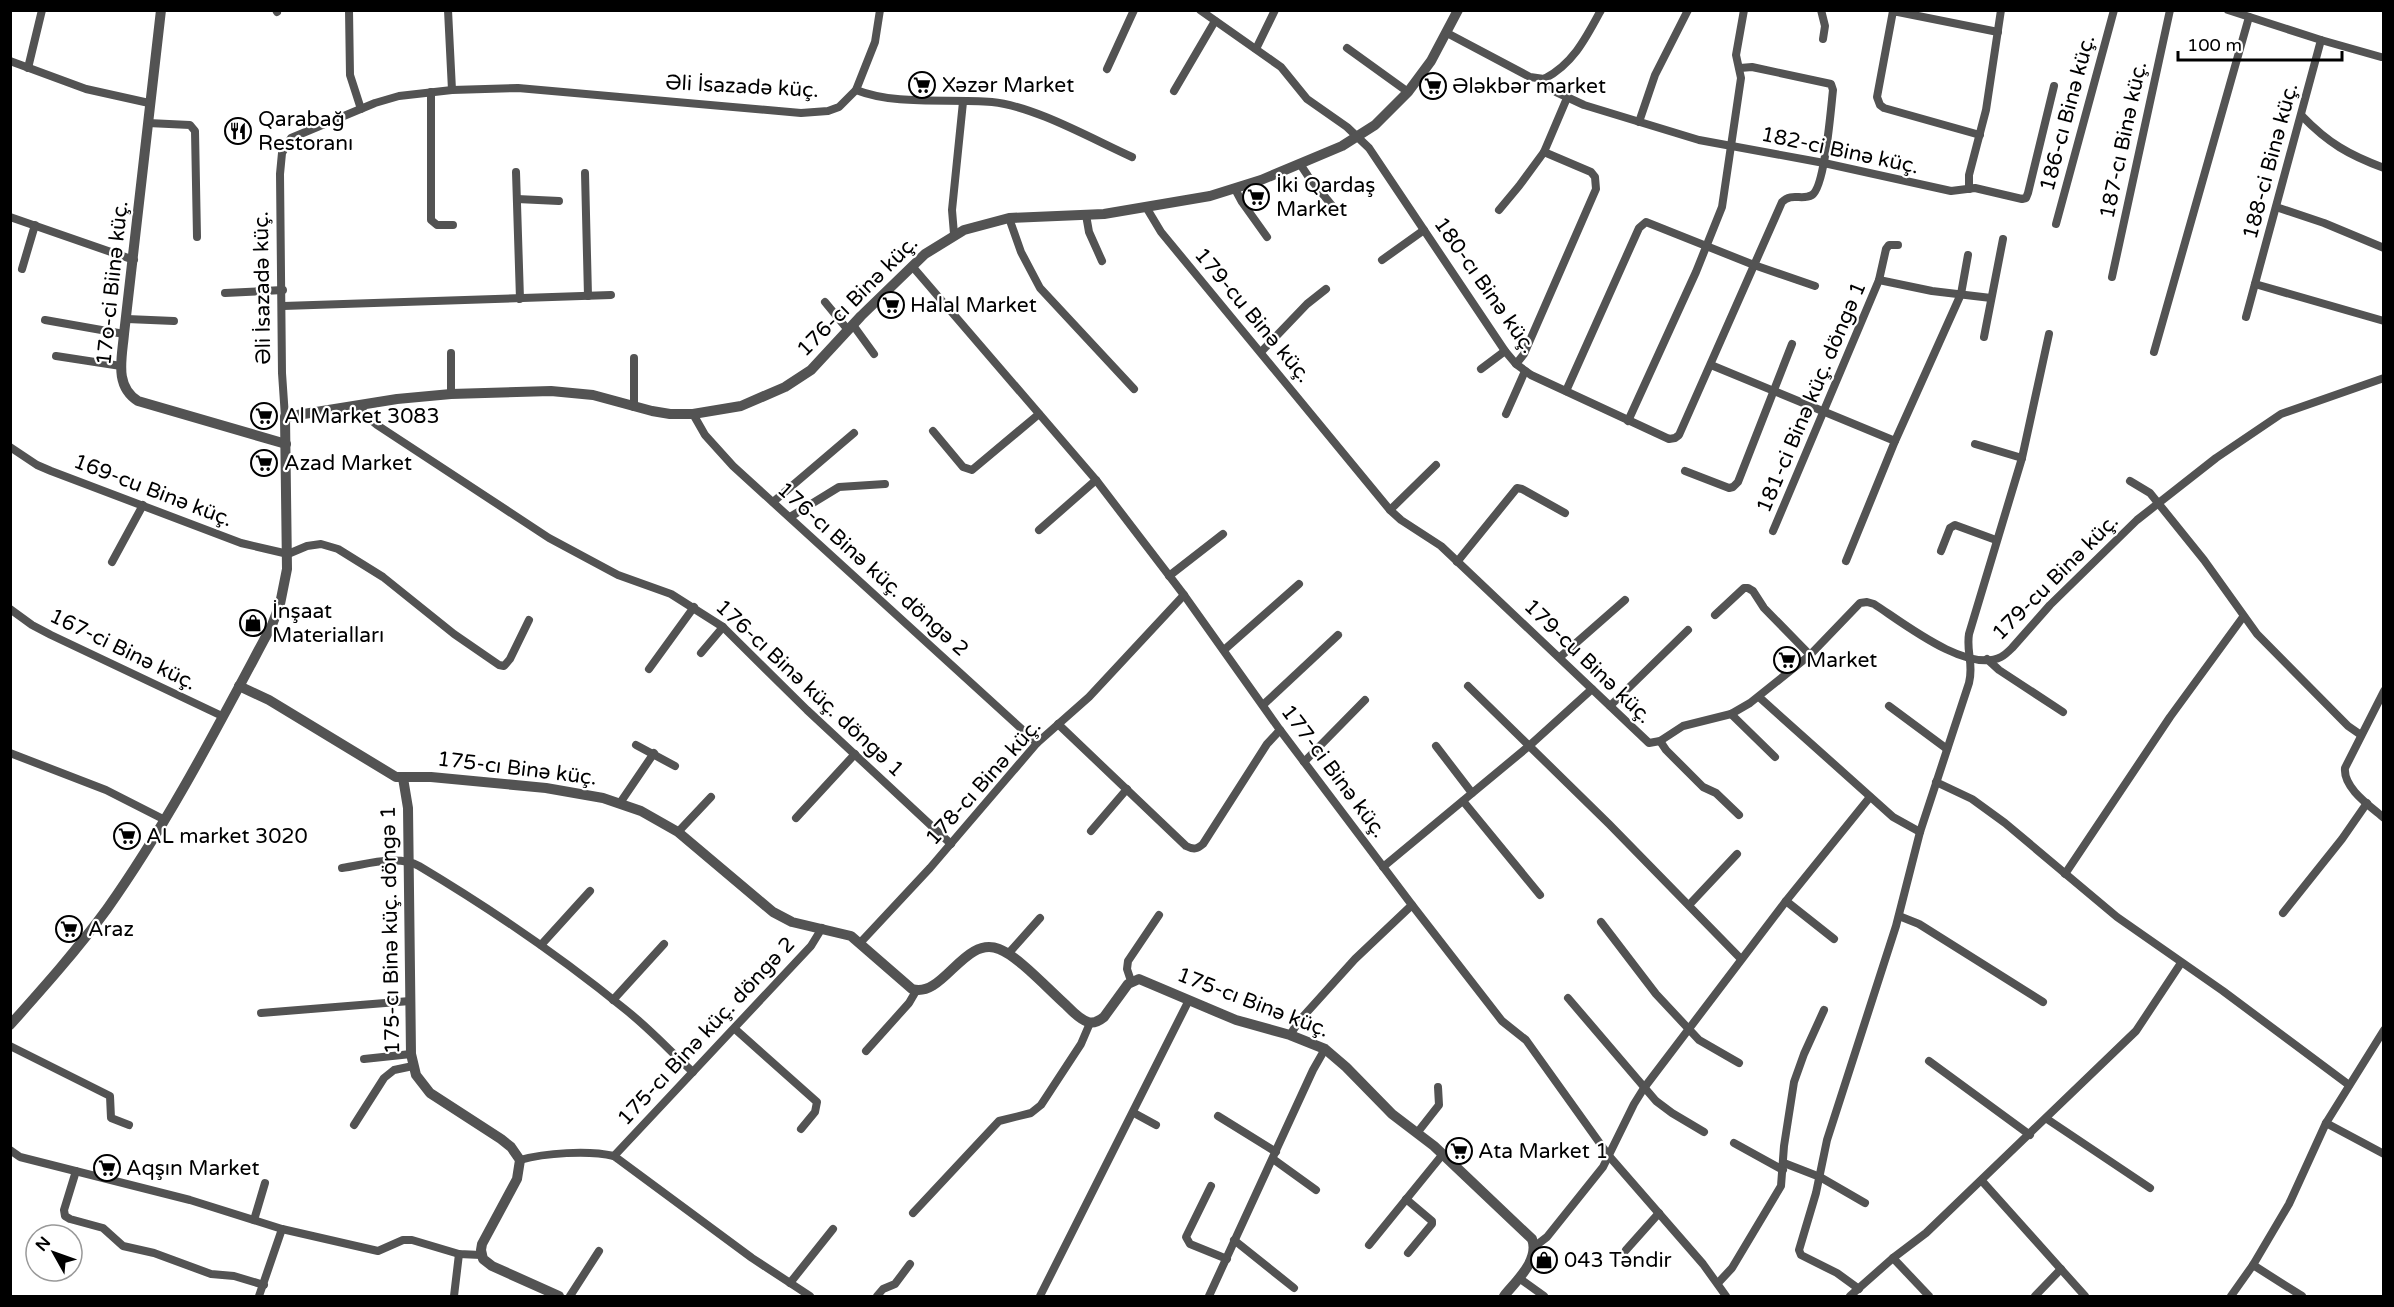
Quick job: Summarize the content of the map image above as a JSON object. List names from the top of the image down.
{
  "streets": {
    "street": [
      "Əli İsazadə küç.",
      "186-cı Binə küç.",
      "187-cı Binə küç.",
      "182-ci Binə küç.",
      "188-ci Binə küç.",
      "17o-ci Biinə küç.",
      "180-cı Binə küç.",
      "176-cı Binə küç.",
      "179-cu Binə küç.",
      "181-ci Binə küç. döngə 1",
      "169-cu Binə küç.",
      "176-cı Binə küç. döngə 2",
      "167-ci Binə küç.",
      "176-cı Binə küç. döngə 1",
      "175-cı Binə küç.",
      "177-ci Binə küç.",
      "178-cı Binə küç.",
      "175-cı Binə küç. döngə 1",
      "175-cı Binə küç. döngə 2"
    ]
  },
  "crossings": [
    ["Əli İsazadə küç.", "17o-ci Biinə küç."],
    ["Əli İsazadə küç.", "176-cı Binə küç."],
    ["Əli İsazadə küç.", "169-cu Binə küç."],
    ["Əli İsazadə küç.", "167-ci Binə küç."],
    ["Əli İsazadə küç.", "175-cı Binə küç."],
    ["182-ci Binə küç.", "180-cı Binə küç."],
    ["180-cı Binə küç.", "176-cı Binə küç."],
    ["176-cı Binə küç.", "179-cu Binə küç."],
    ["176-cı Binə küç.", "176-cı Binə küç. döngə 2"],
    ["176-cı Binə küç.", "176-cı Binə küç. döngə 1"],
    ["176-cı Binə küç.", "177-ci Binə küç."],
    ["176-cı Binə küç. döngə 2", "178-cı Binə küç."],
    ["176-cı Binə küç. döngə 1", "178-cı Binə küç."],
    ["175-cı Binə küç.", "178-cı Binə küç."],
    ["175-cı Binə küç.", "175-cı Binə küç. döngə 1"],
    ["175-cı Binə küç.", "175-cı Binə küç. döngə 2"],
    ["177-ci Binə küç.", "178-cı Binə küç."]
  ],
  "places": {
    "supermarket": [
      "Xəzər Market",
      "Ələkbər market",
      "İki Qardaş Market",
      "Halal Market",
      "Al Market 3083",
      "Azad Market",
      "Market",
      "AL market 3020",
      "Araz",
      "Ata Market 1",
      "Aqşın Market"
    ],
    "restaurant": ["Qarabağ Restoranı"],
    "shop": ["İnşaat Materialları", "043 Təndir"]
  },
  "scale_bar": "100 m",
  "north": "top left"
}
